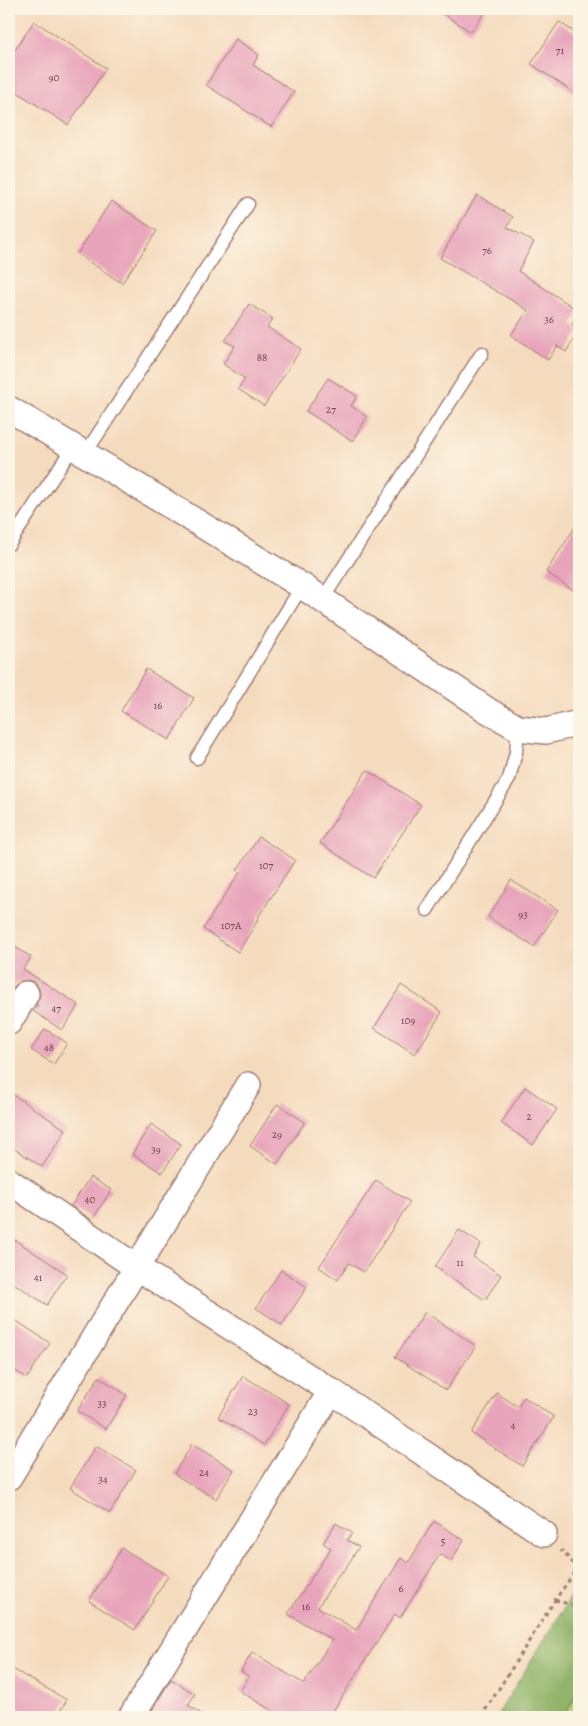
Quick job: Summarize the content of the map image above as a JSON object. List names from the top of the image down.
{
  "house_numbers": [
    "71",
    "90",
    "76",
    "36",
    "88",
    "27",
    "16",
    "107",
    "93",
    "107А",
    "47",
    "109",
    "48",
    "2",
    "29",
    "39",
    "40",
    "11",
    "41",
    "33",
    "23",
    "4",
    "24",
    "34",
    "5",
    "6",
    "16"
  ]
}
